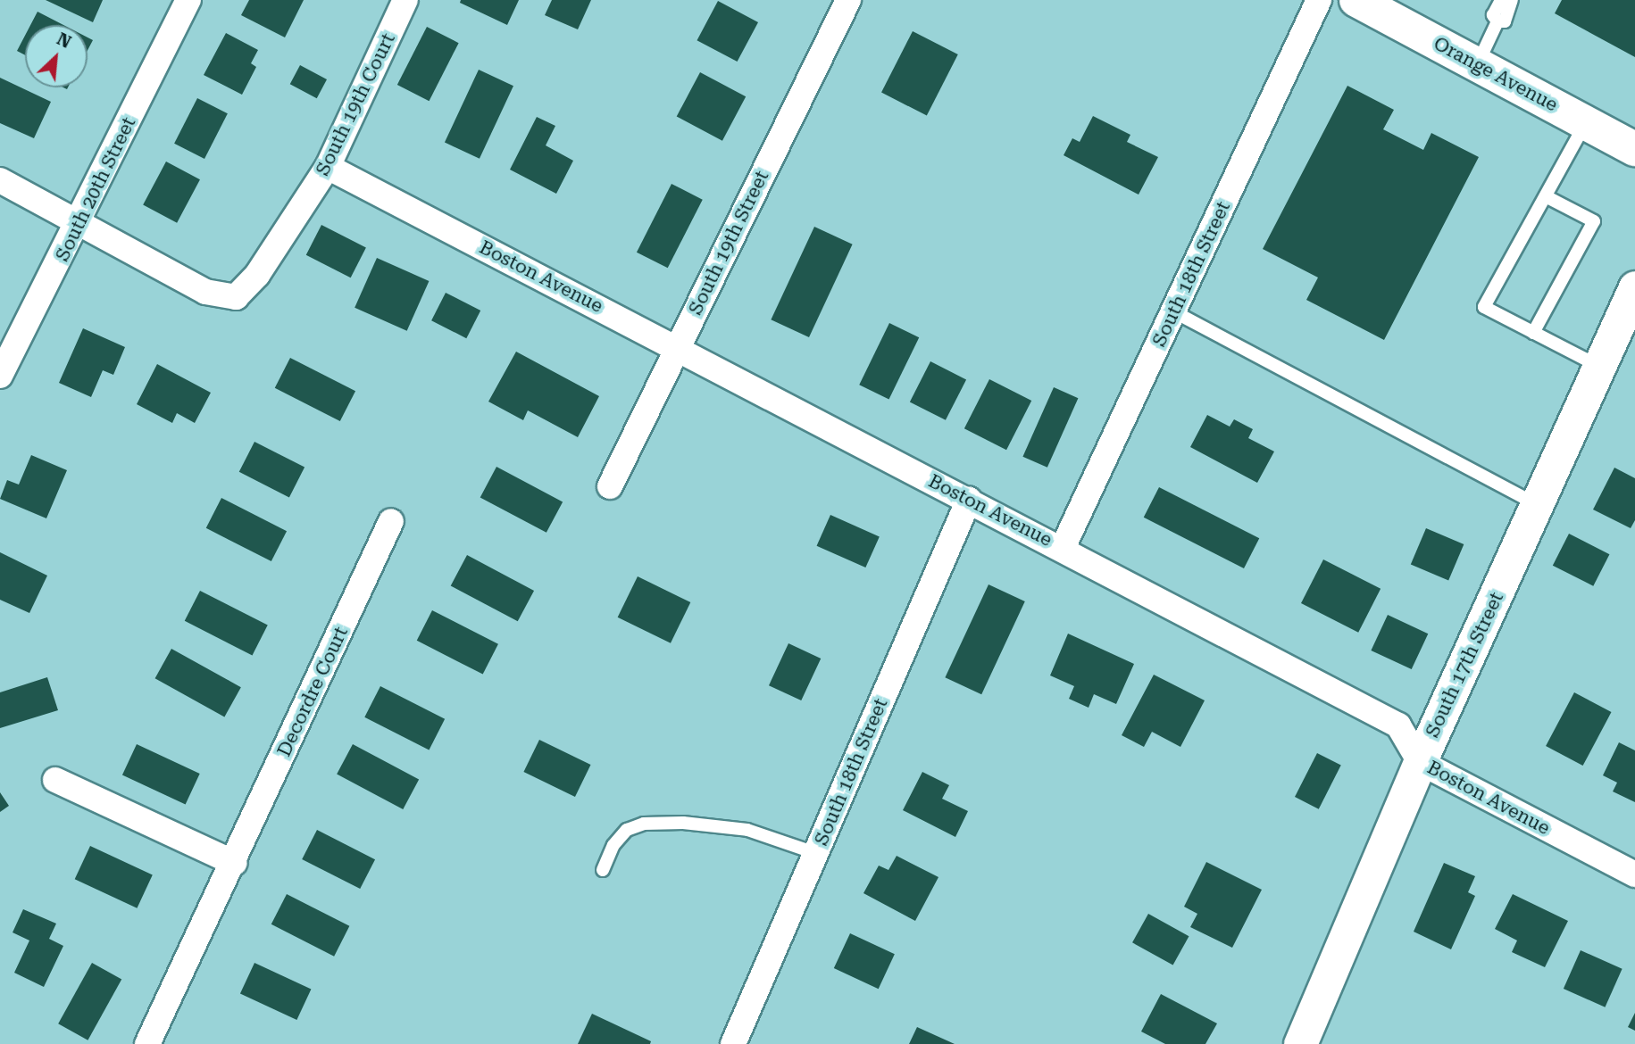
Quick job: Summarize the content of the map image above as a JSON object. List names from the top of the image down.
{
  "streets": {
    "main road": ["Orange Avenue"],
    "street": [
      "South 19th Court",
      "South 20th Street",
      "South 19th Street",
      "South 18th Street",
      "Boston Avenue",
      "South 17th Street",
      "Decordre Court"
    ]
  },
  "crossings": [
    ["South 19th Court", "South 20th Street"],
    ["South 19th Court", "Boston Avenue"],
    ["South 19th Street", "Boston Avenue"],
    ["South 18th Street", "Boston Avenue"],
    ["Boston Avenue", "South 17th Street"]
  ],
  "north": "top right"
}
